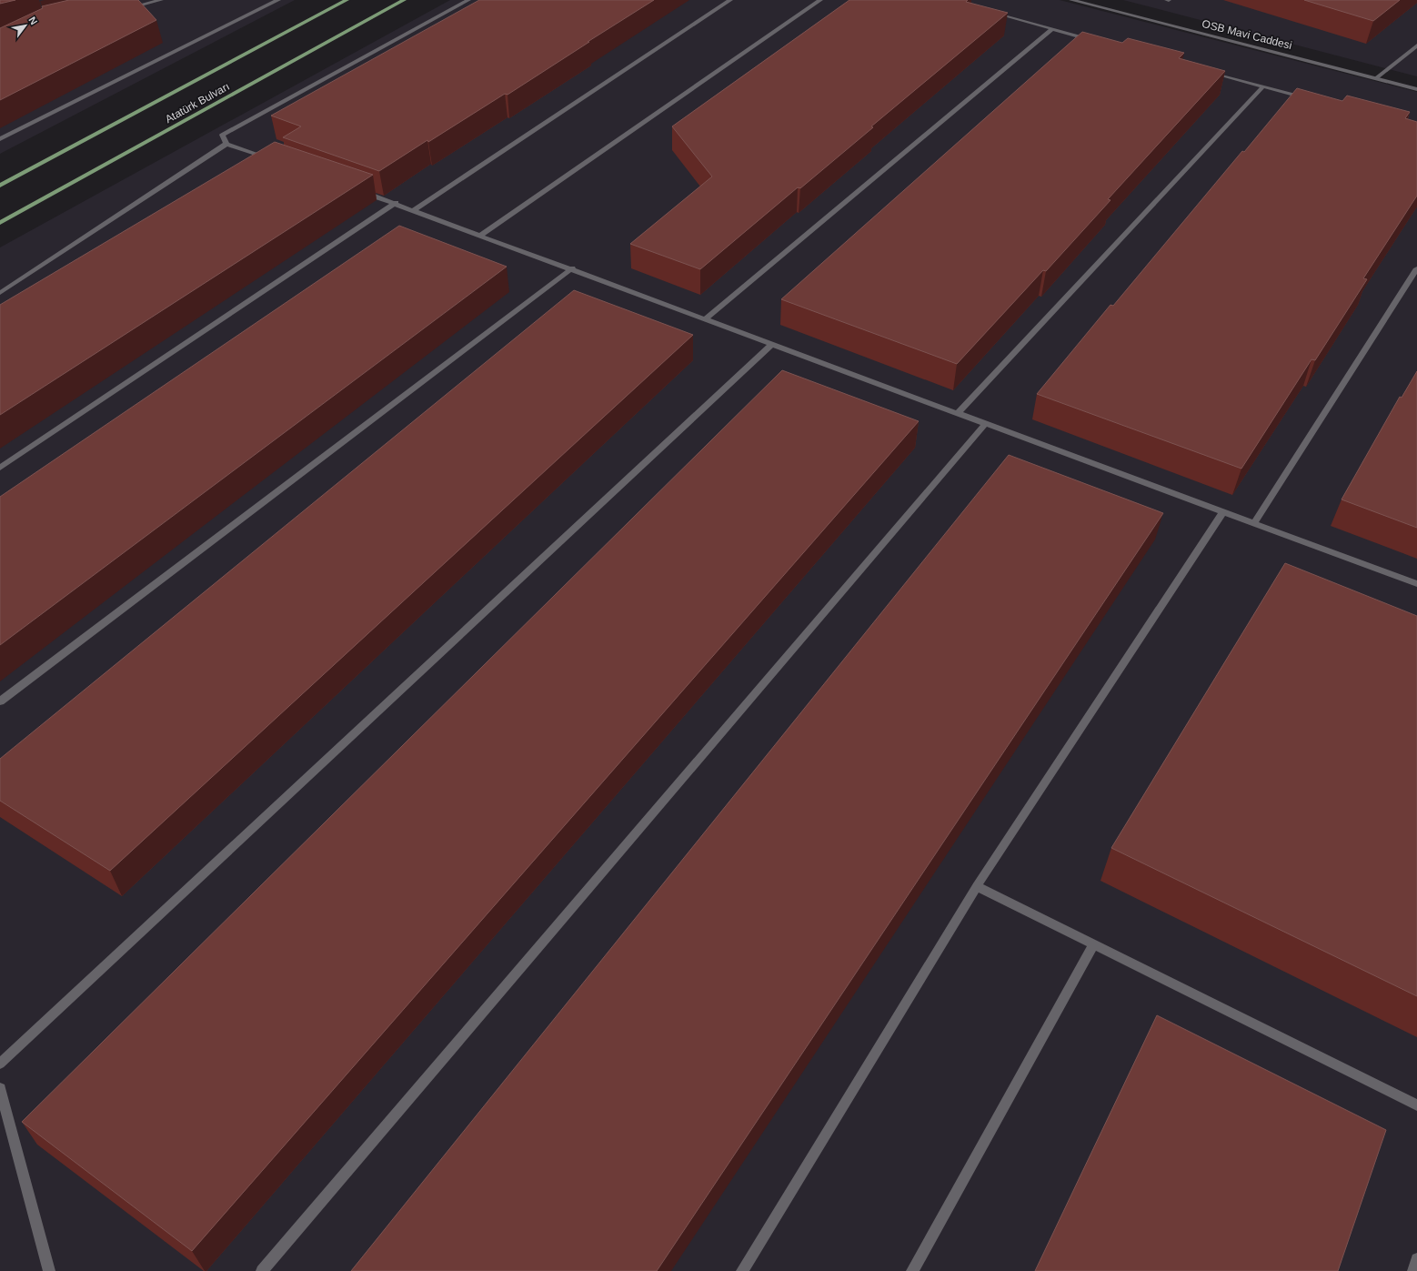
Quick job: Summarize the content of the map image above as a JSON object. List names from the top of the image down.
{
  "streets": {
    "main road": ["Atatürk Bulvarı"],
    "street": ["OSB Mavi Caddesi"]
  },
  "north": "top right"
}
